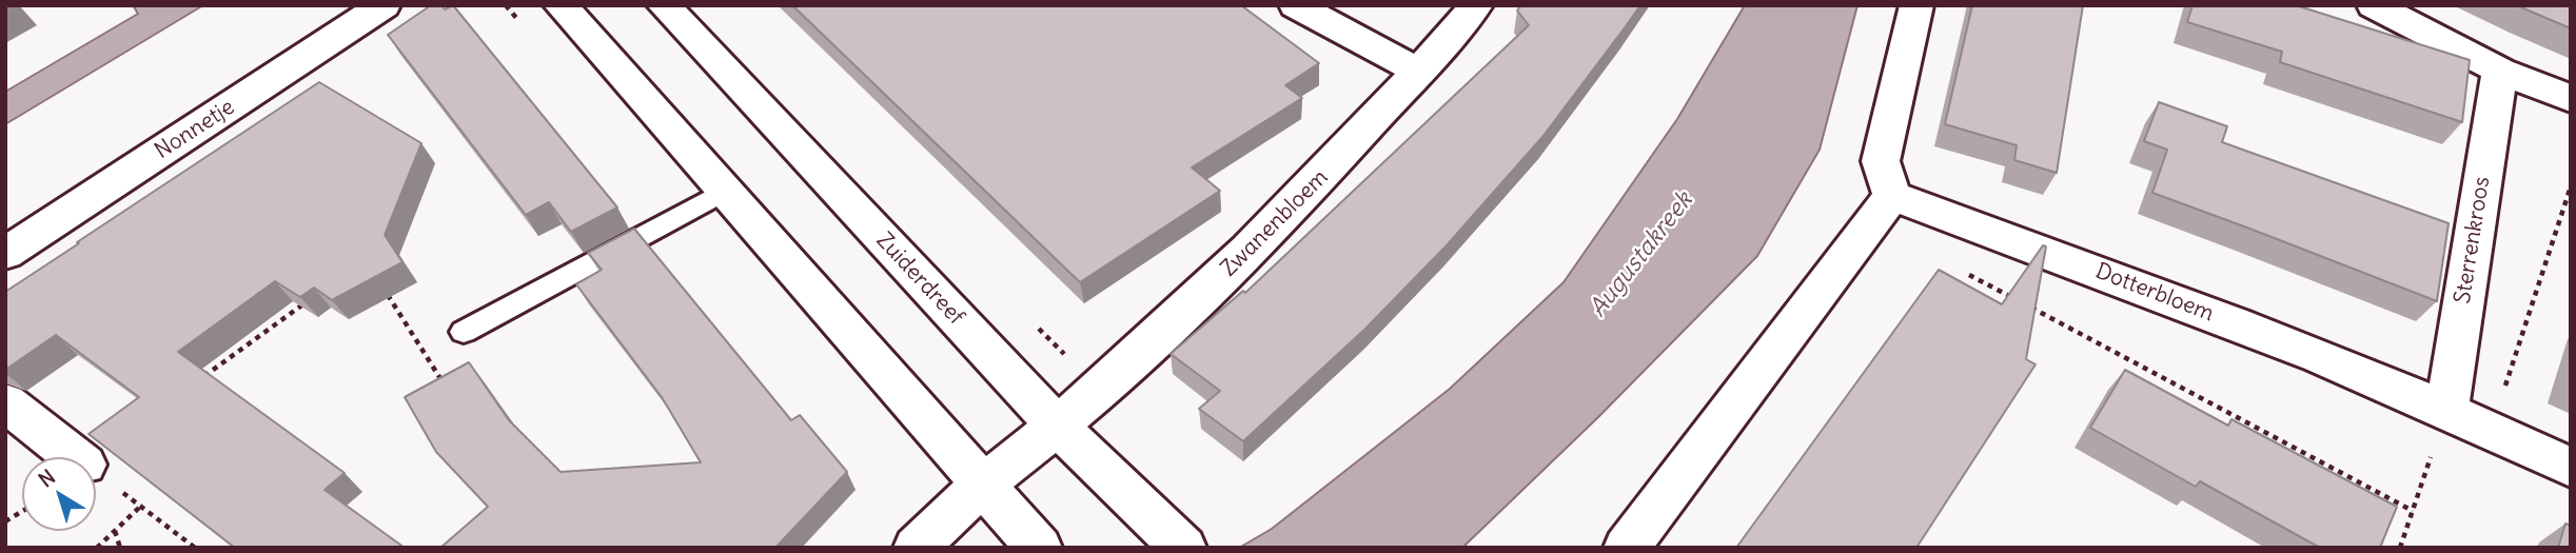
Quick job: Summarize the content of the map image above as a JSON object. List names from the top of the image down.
{
  "streets": {
    "street": [
      "Nonnetje",
      "Zwanenbloem",
      "Sterrenkroos",
      "Zuiderdreef",
      "Dotterbloem"
    ]
  },
  "crossings": [
    ["Zwanenbloem", "Zuiderdreef"],
    ["Sterrenkroos", "Dotterbloem"]
  ],
  "water": ["Augustakreek"],
  "north": "top left"
}
